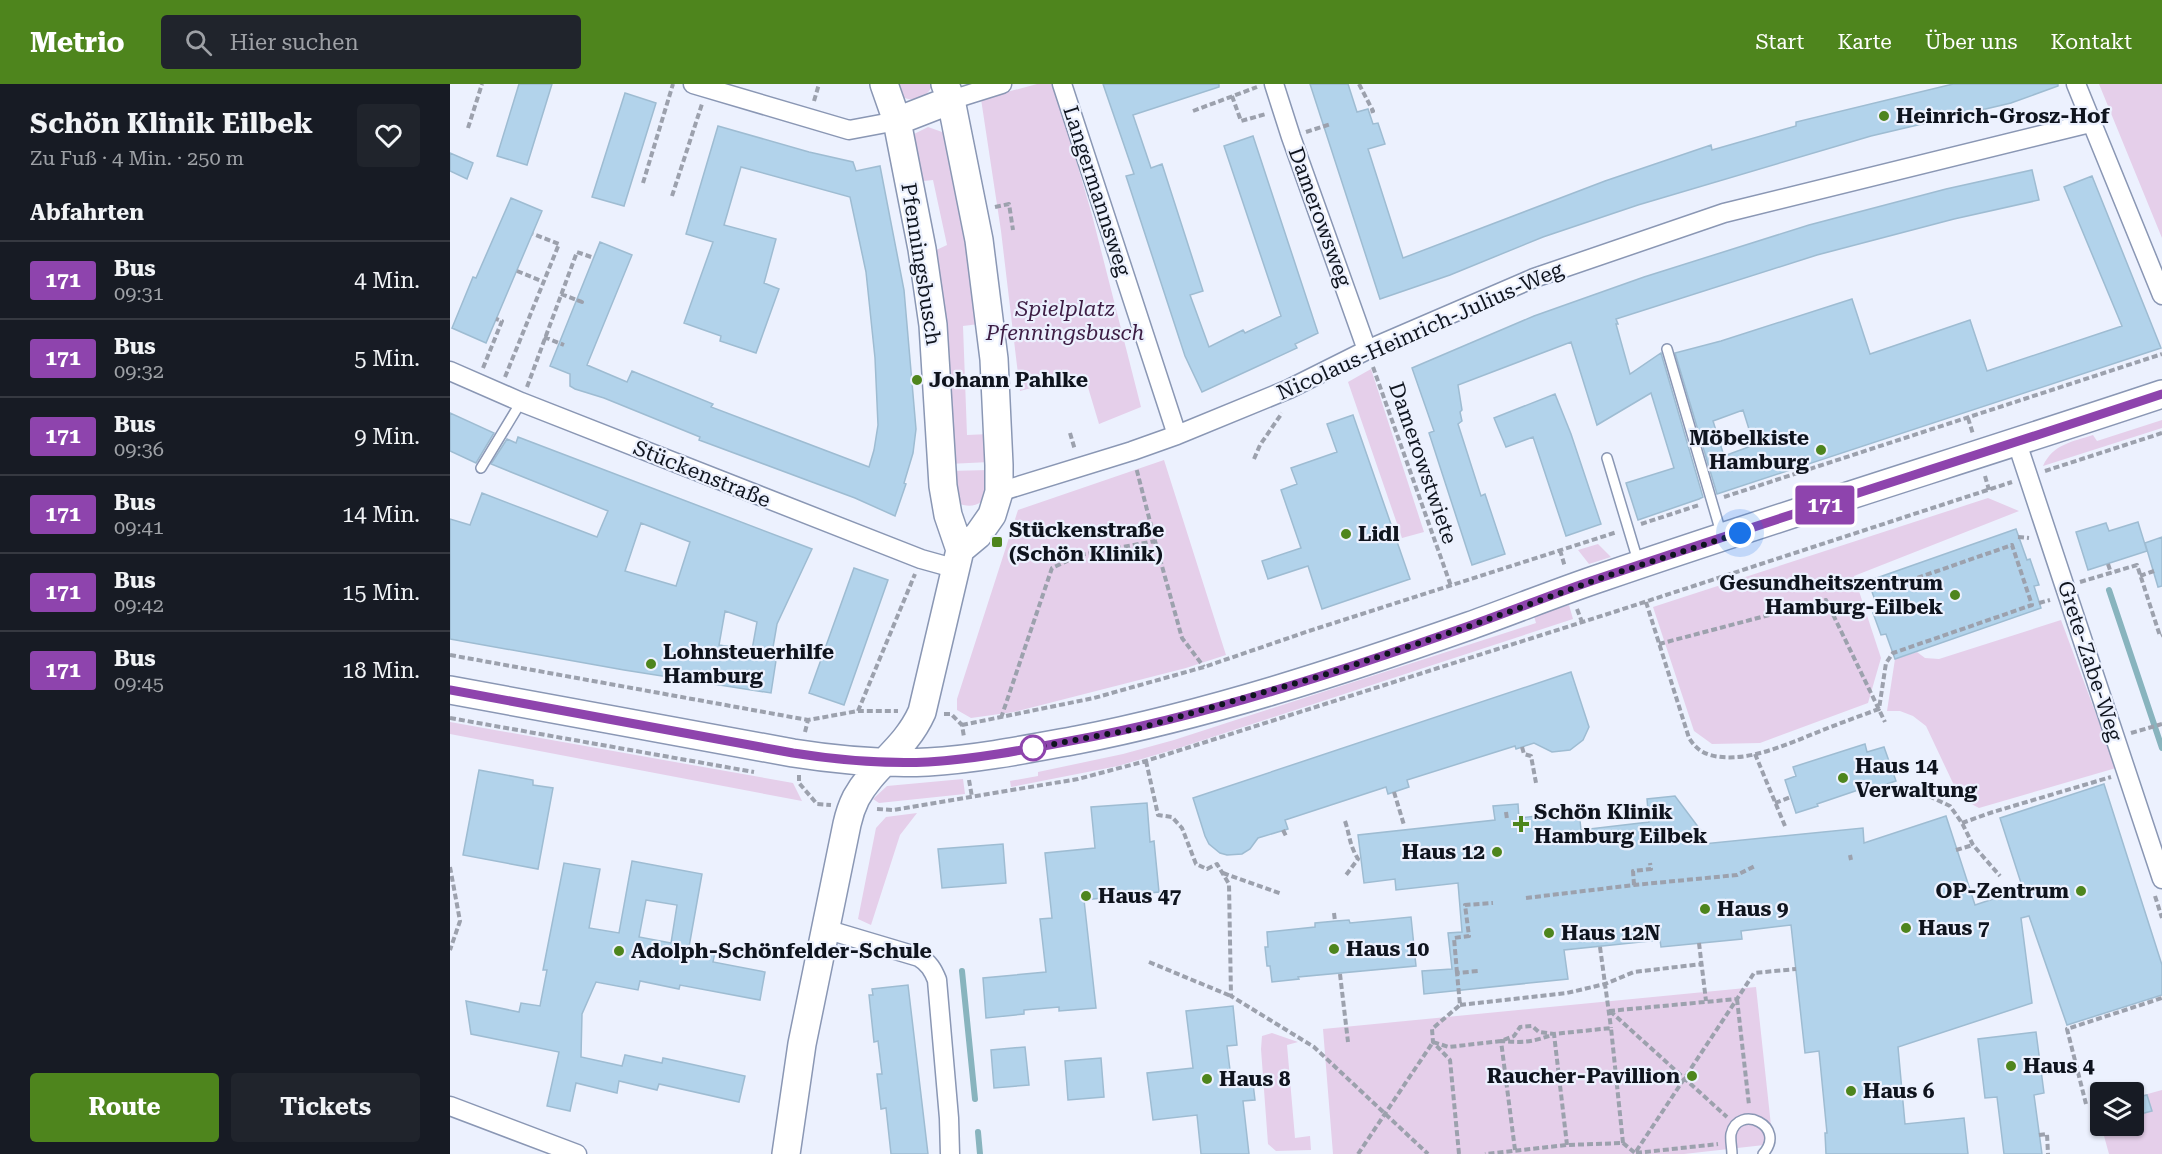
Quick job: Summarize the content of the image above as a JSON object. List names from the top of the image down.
{
  "streets": {
    "main road": ["Pfenningsbusch"],
    "street": [
      "Langermannsweg",
      "Damerowsweg",
      "Nicolaus-Heinrich-Julius-Weg",
      "Stückenstraße",
      "Grete-Zabe-Weg"
    ],
    "path": ["Damerowstwiete"]
  },
  "crossings": [
    ["Langermannsweg", "Nicolaus-Heinrich-Julius-Weg"],
    ["Damerowsweg", "Nicolaus-Heinrich-Julius-Weg"],
    ["Damerowsweg", "Damerowstwiete"],
    ["Pfenningsbusch", "Stückenstraße"],
    ["Nicolaus-Heinrich-Julius-Weg", "Damerowstwiete"]
  ],
  "parks": ["Spielplatz Pfenningsbusch"],
  "places": {
    "other": [
      "Heinrich-Grosz-Hof",
      "Johann Pahlke",
      "Möbelkiste Hamburg",
      "Lidl",
      "Gesundheitszentrum Hamburg-Eilbek",
      "Lohnsteuerhilfe Hamburg",
      "Haus 14 Verwaltung",
      "Haus 12",
      "OP-Zentrum",
      "Haus 47",
      "Haus 9",
      "Haus 7",
      "Haus 12N",
      "Haus 10",
      "Adolph-Schönfelder-Schule",
      "Haus 4",
      "Raucher-Pavillion",
      "Haus 8",
      "Haus 6"
    ],
    "transit": ["Stückenstraße (Schön Klinik)"],
    "health": ["Schön Klinik Hamburg Eilbek"]
  },
  "lines": ["bus line 171"],
  "page": {
    "header": "Metrio",
    "search": "Hier suchen",
    "nav": [
      "Start",
      "Karte",
      "Über uns",
      "Kontakt"
    ],
    "heading": [
      ["Schön Klinik Eilbek", "Zu Fuß · 4 Min. · 250 m"],
      "Abfahrten"
    ],
    "on_map": "171",
    "list": [
      {
        "mark": "171",
        "name": "Bus",
        "note": "09:31",
        "value": "4 Min."
      },
      {
        "mark": "171",
        "name": "Bus",
        "note": "09:32",
        "value": "5 Min."
      },
      {
        "mark": "171",
        "name": "Bus",
        "note": "09:36",
        "value": "9 Min."
      },
      {
        "mark": "171",
        "name": "Bus",
        "note": "09:41",
        "value": "14 Min."
      },
      {
        "mark": "171",
        "name": "Bus",
        "note": "09:42",
        "value": "15 Min."
      },
      {
        "mark": "171",
        "name": "Bus",
        "note": "09:45",
        "value": "18 Min."
      }
    ],
    "buttons": ["Route", "Tickets"]
  }
}
